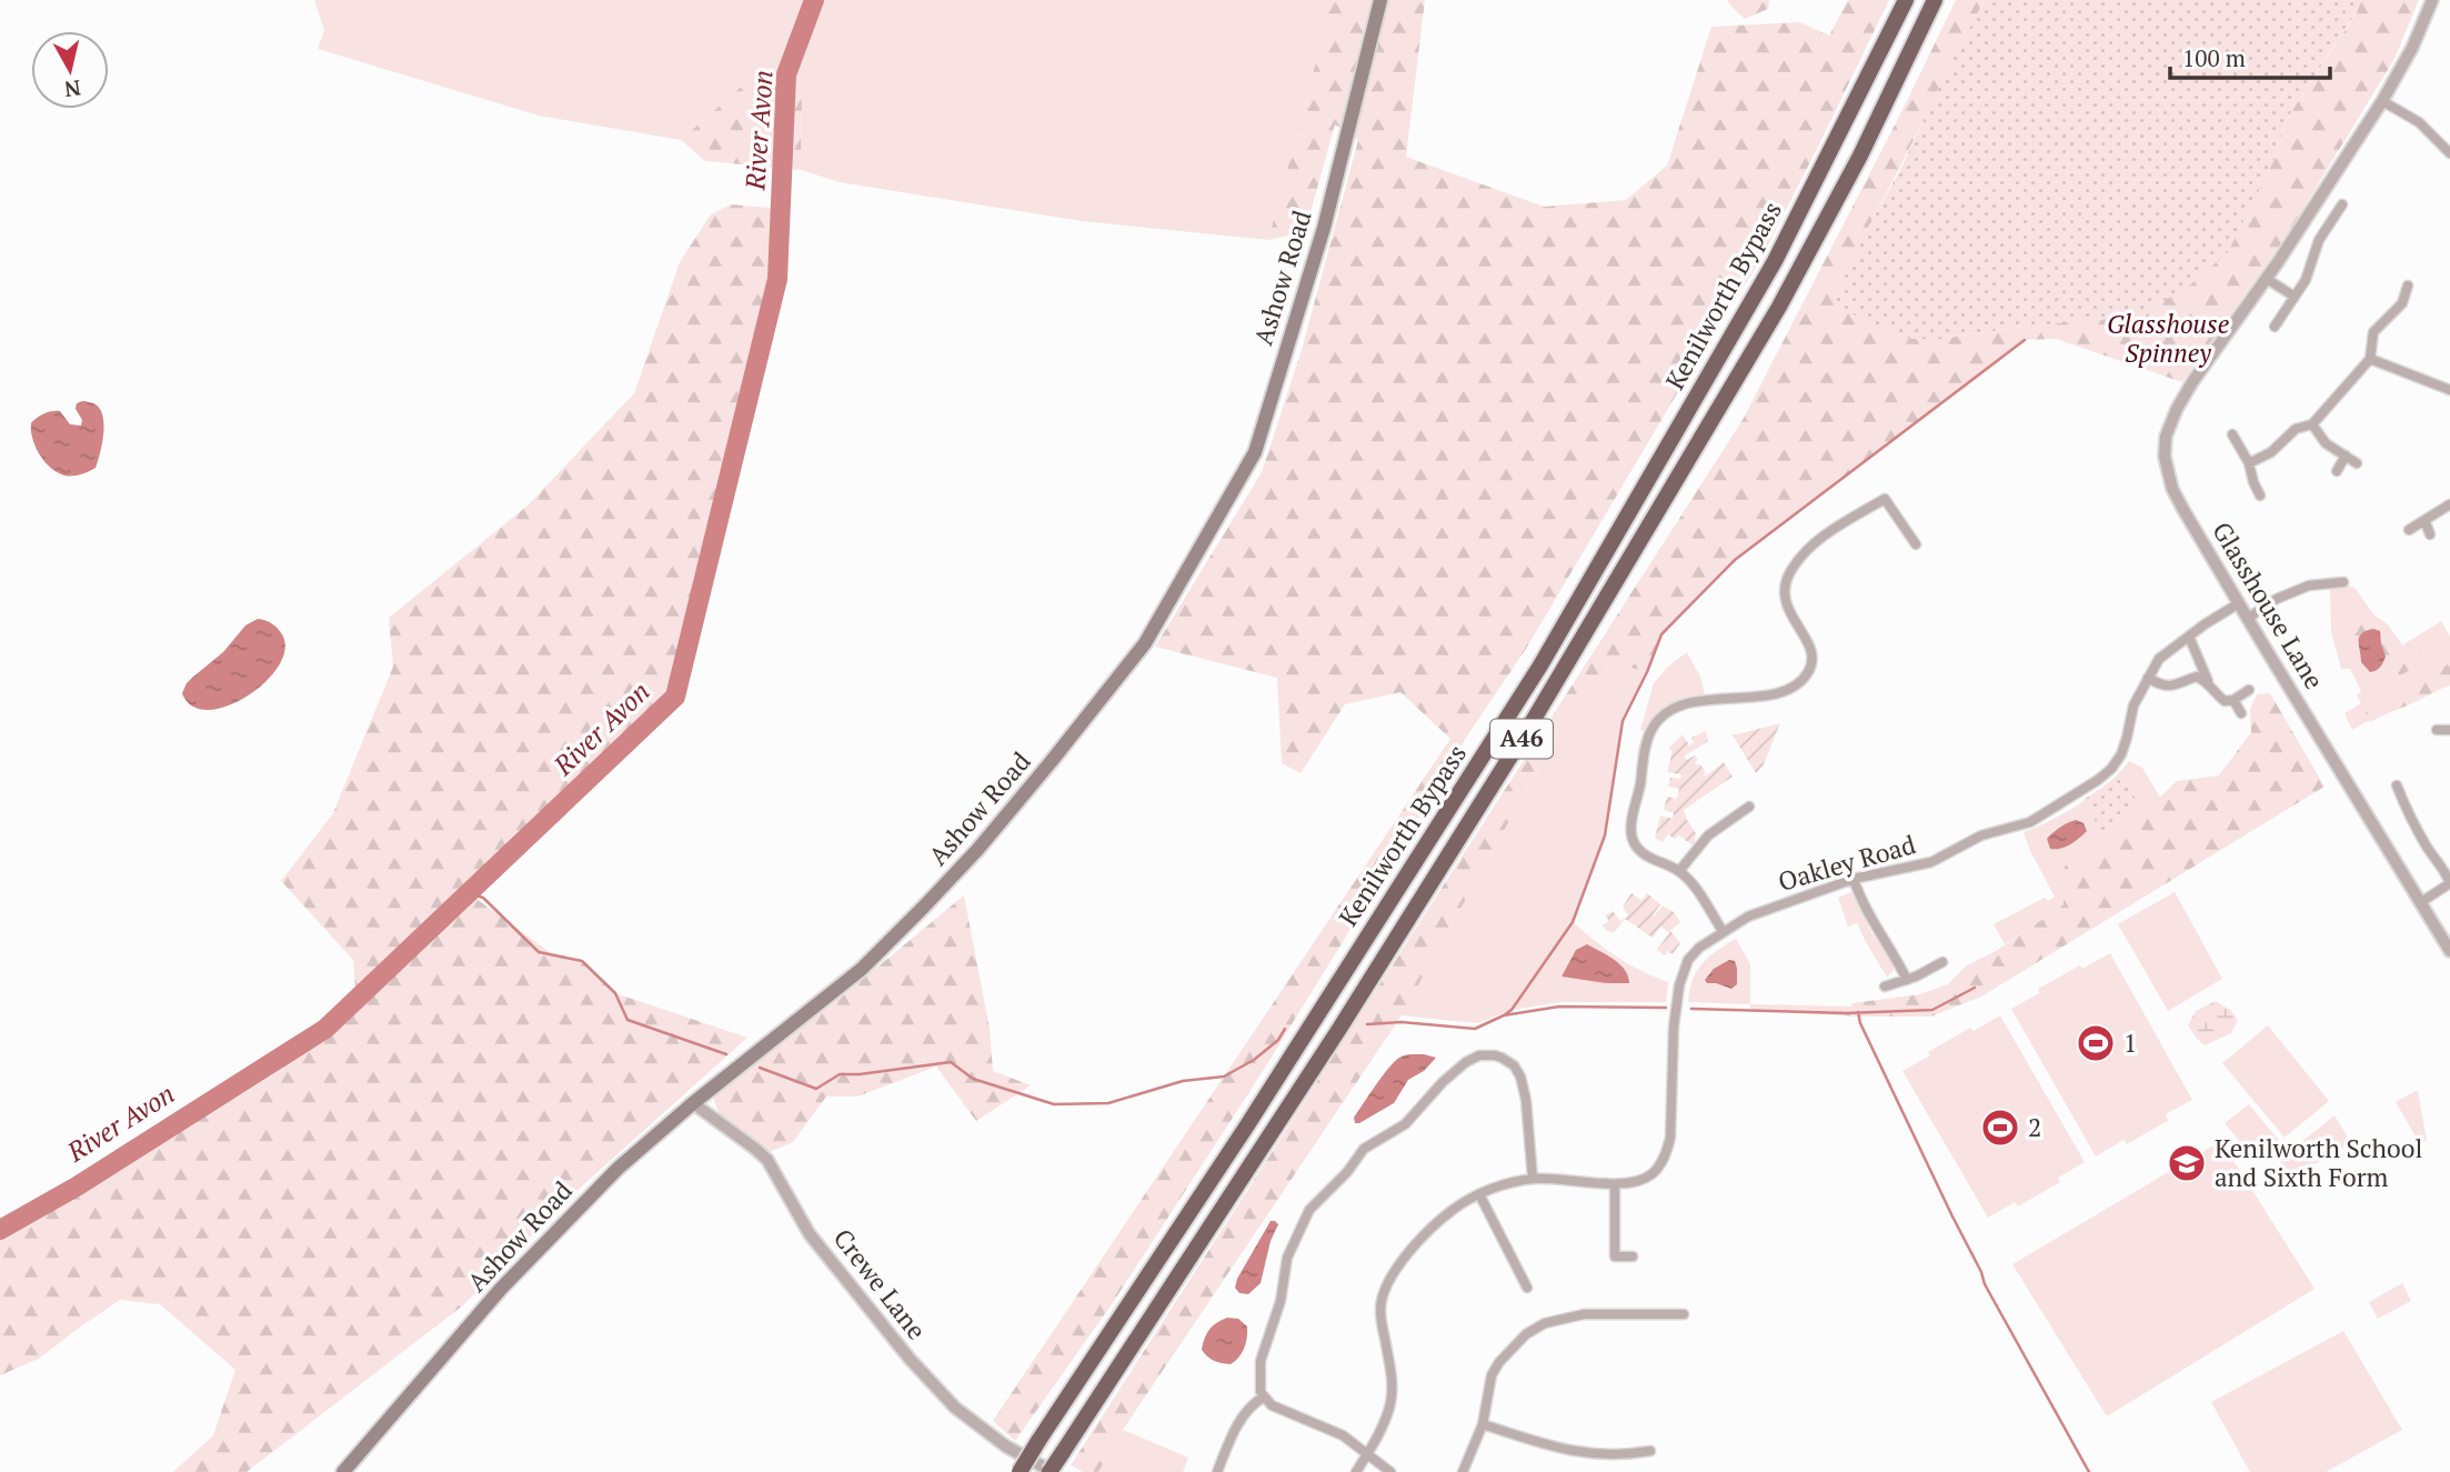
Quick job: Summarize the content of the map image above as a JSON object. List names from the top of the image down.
{
  "streets": {
    "highway": ["Kenilworth Bypass", "A46"],
    "main road": ["Ashow Road"],
    "street": ["Glasshouse Lane", "Oakley Road", "Crewe Lane"]
  },
  "crossings": [
    ["Ashow Road", "Crewe Lane"],
    ["Kenilworth Bypass", "Crewe Lane"],
    ["Glasshouse Lane", "Oakley Road"]
  ],
  "water": ["River Avon"],
  "parks": ["Glasshouse Spinney"],
  "places": {
    "sports": ["1", "2"],
    "school or university": ["Kenilworth School and Sixth Form"]
  },
  "scale_bar": "100 m",
  "north": "bottom"
}
